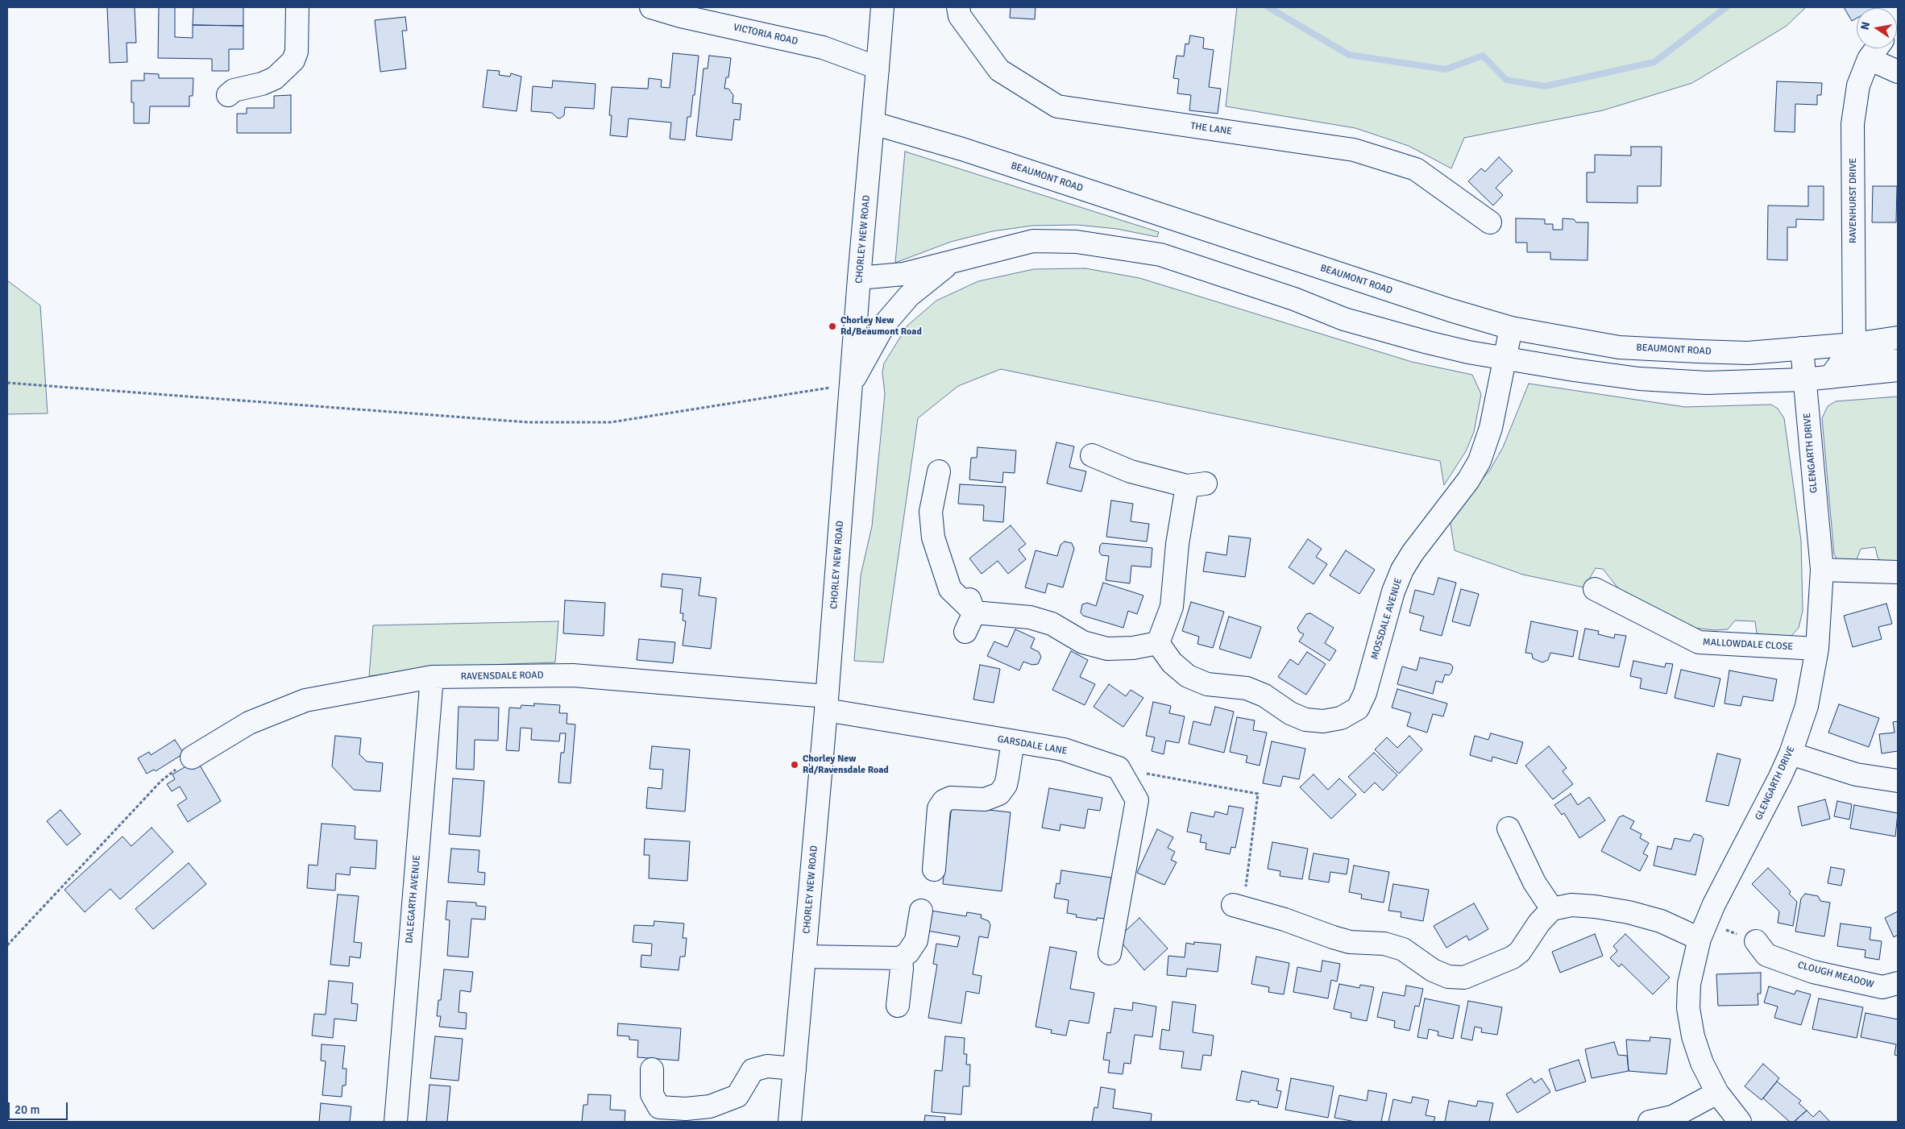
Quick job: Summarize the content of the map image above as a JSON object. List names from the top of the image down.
{
  "streets": {
    "main road": [
      "VICTORIA ROAD",
      "THE LANE",
      "BEAUMONT ROAD",
      "RAVENHURST DRIVE",
      "CHORLEY NEW ROAD",
      "GLENGARTH DRIVE",
      "MOSSDALE AVENUE",
      "MALLOWDALE CLOSE",
      "RAVENSDALE ROAD",
      "GARSDALE LANE",
      "DALEGARTH AVENUE",
      "CLOUGH MEADOW"
    ]
  },
  "crossings": [
    ["VICTORIA ROAD", "CHORLEY NEW ROAD"],
    ["BEAUMONT ROAD", "RAVENHURST DRIVE"],
    ["BEAUMONT ROAD", "CHORLEY NEW ROAD"],
    ["BEAUMONT ROAD", "GLENGARTH DRIVE"],
    ["BEAUMONT ROAD", "MOSSDALE AVENUE"],
    ["CHORLEY NEW ROAD", "RAVENSDALE ROAD"],
    ["CHORLEY NEW ROAD", "GARSDALE LANE"],
    ["GLENGARTH DRIVE", "MALLOWDALE CLOSE"],
    ["RAVENSDALE ROAD", "GARSDALE LANE"],
    ["RAVENSDALE ROAD", "DALEGARTH AVENUE"]
  ],
  "places": ["Chorley New Rd/Beaumont Road", "Chorley New Rd/Ravensdale Road"],
  "scale_bar": "20 m",
  "north": "left"
}
